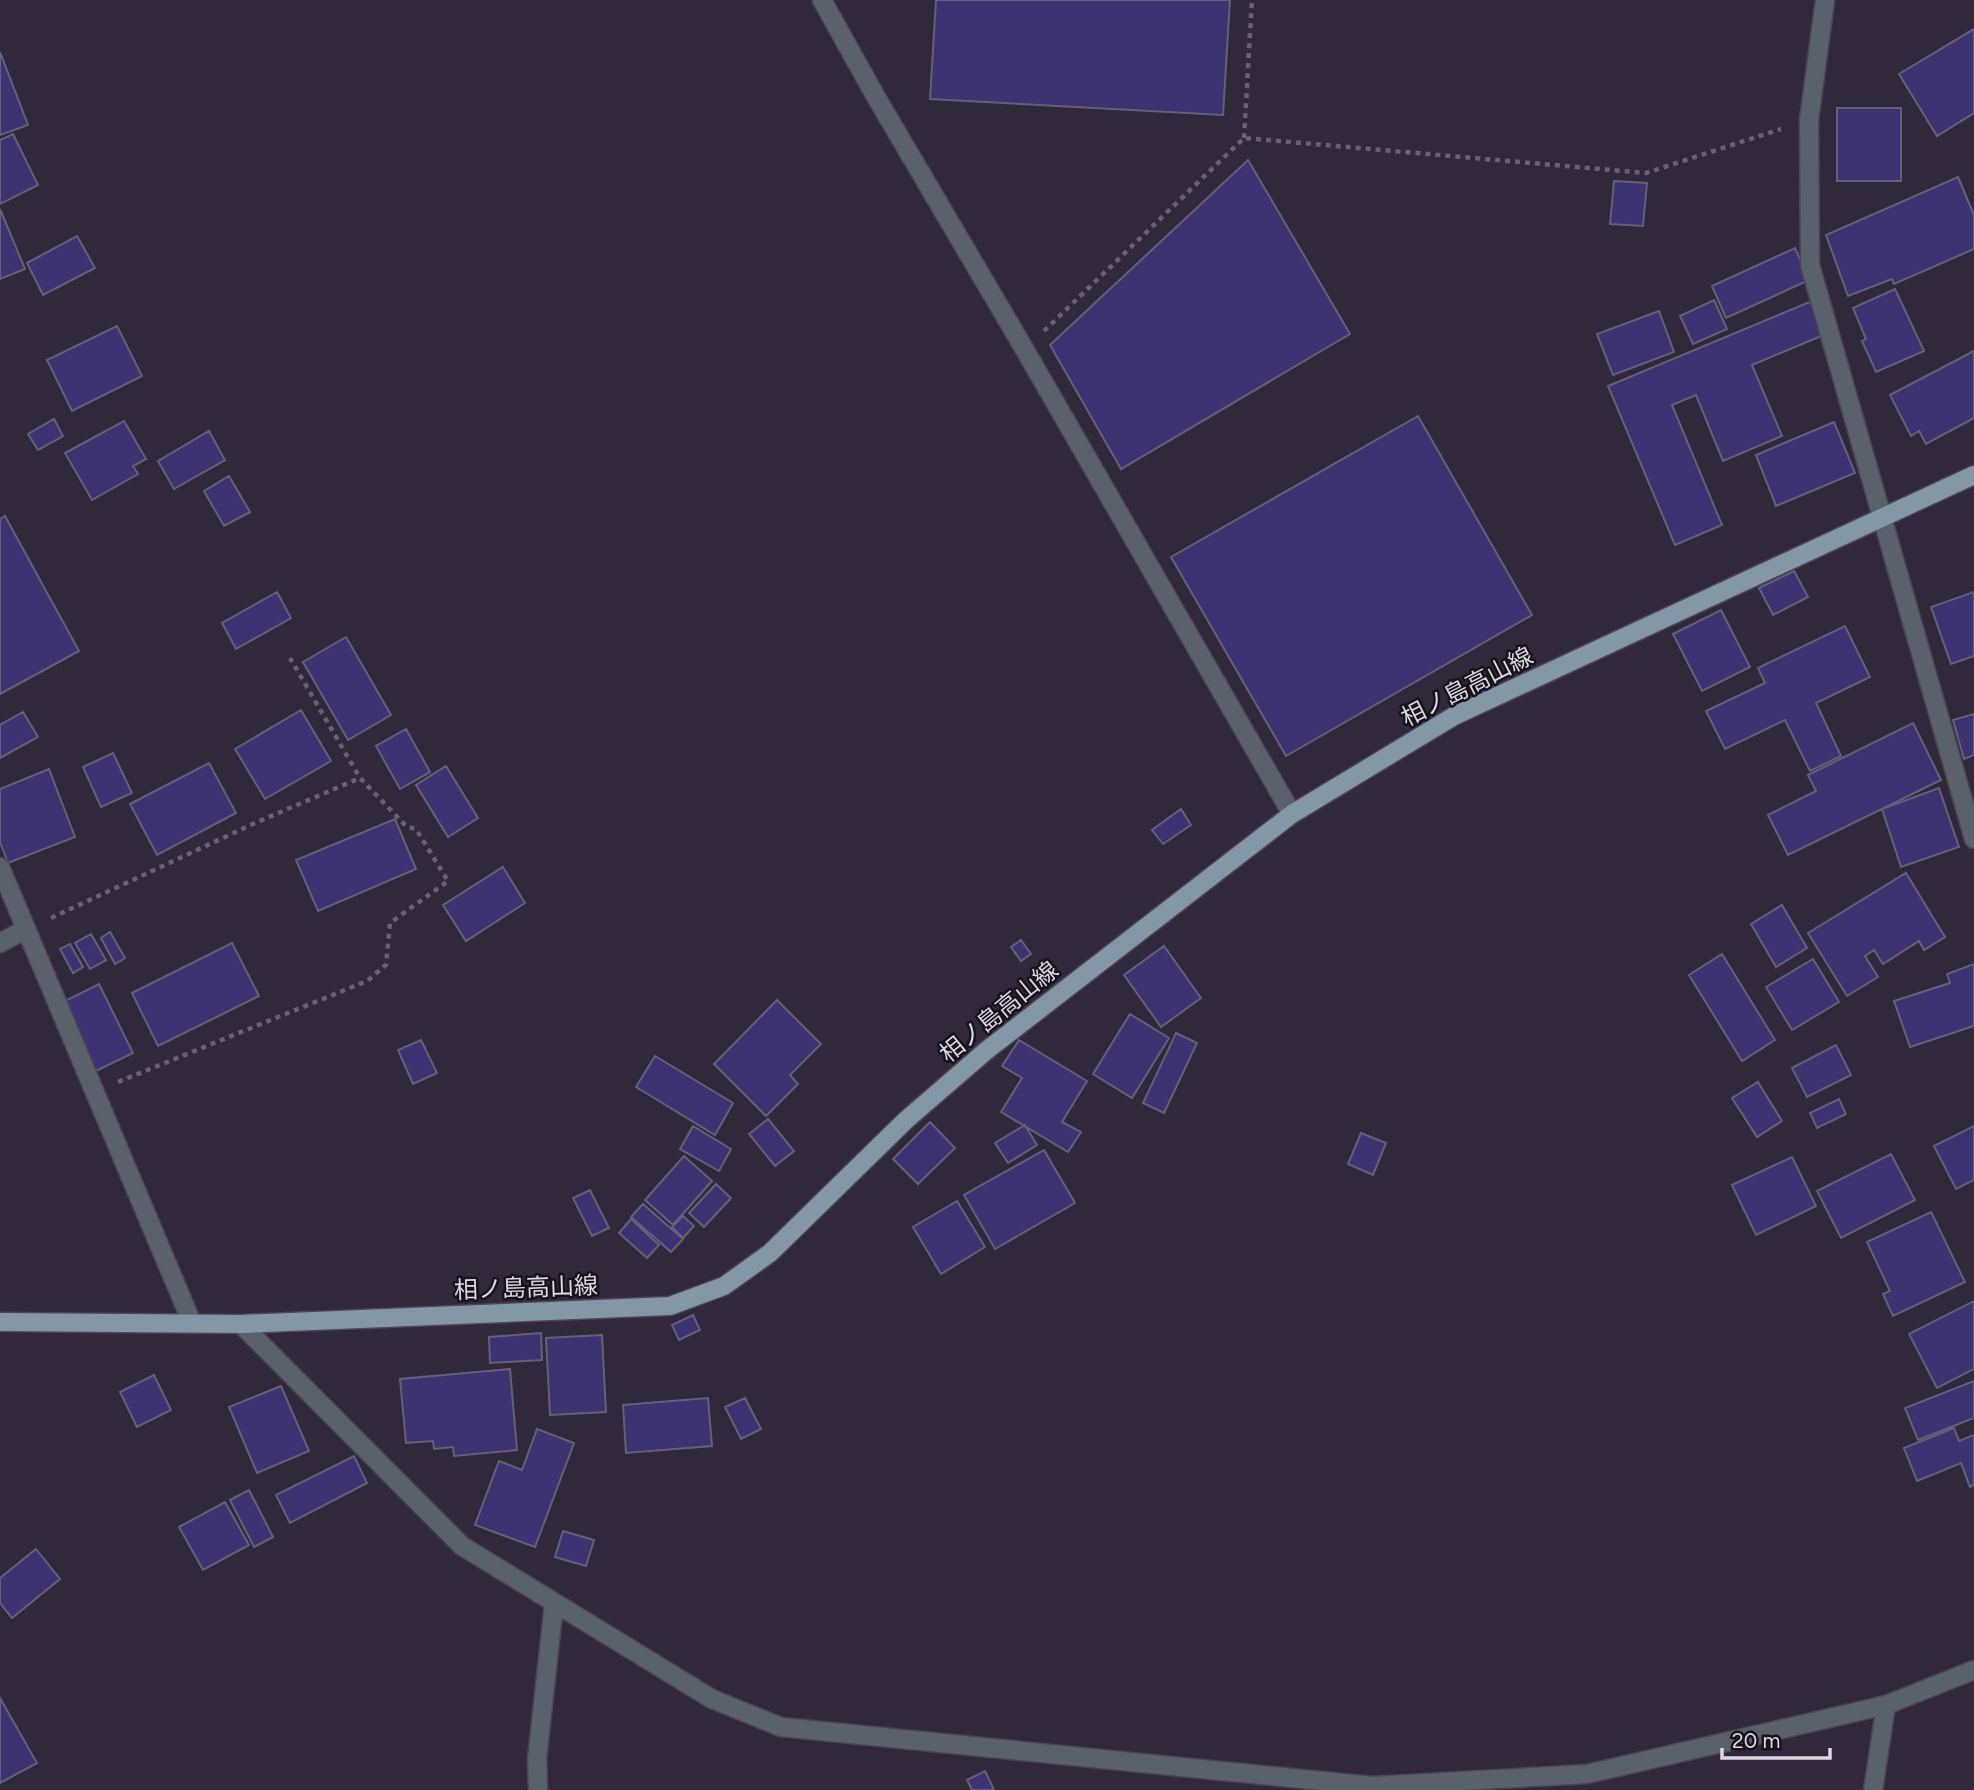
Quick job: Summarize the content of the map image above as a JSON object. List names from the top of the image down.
{
  "streets": {
    "main road": ["相ノ島高山線"]
  },
  "scale_bar": "20 m"
}
